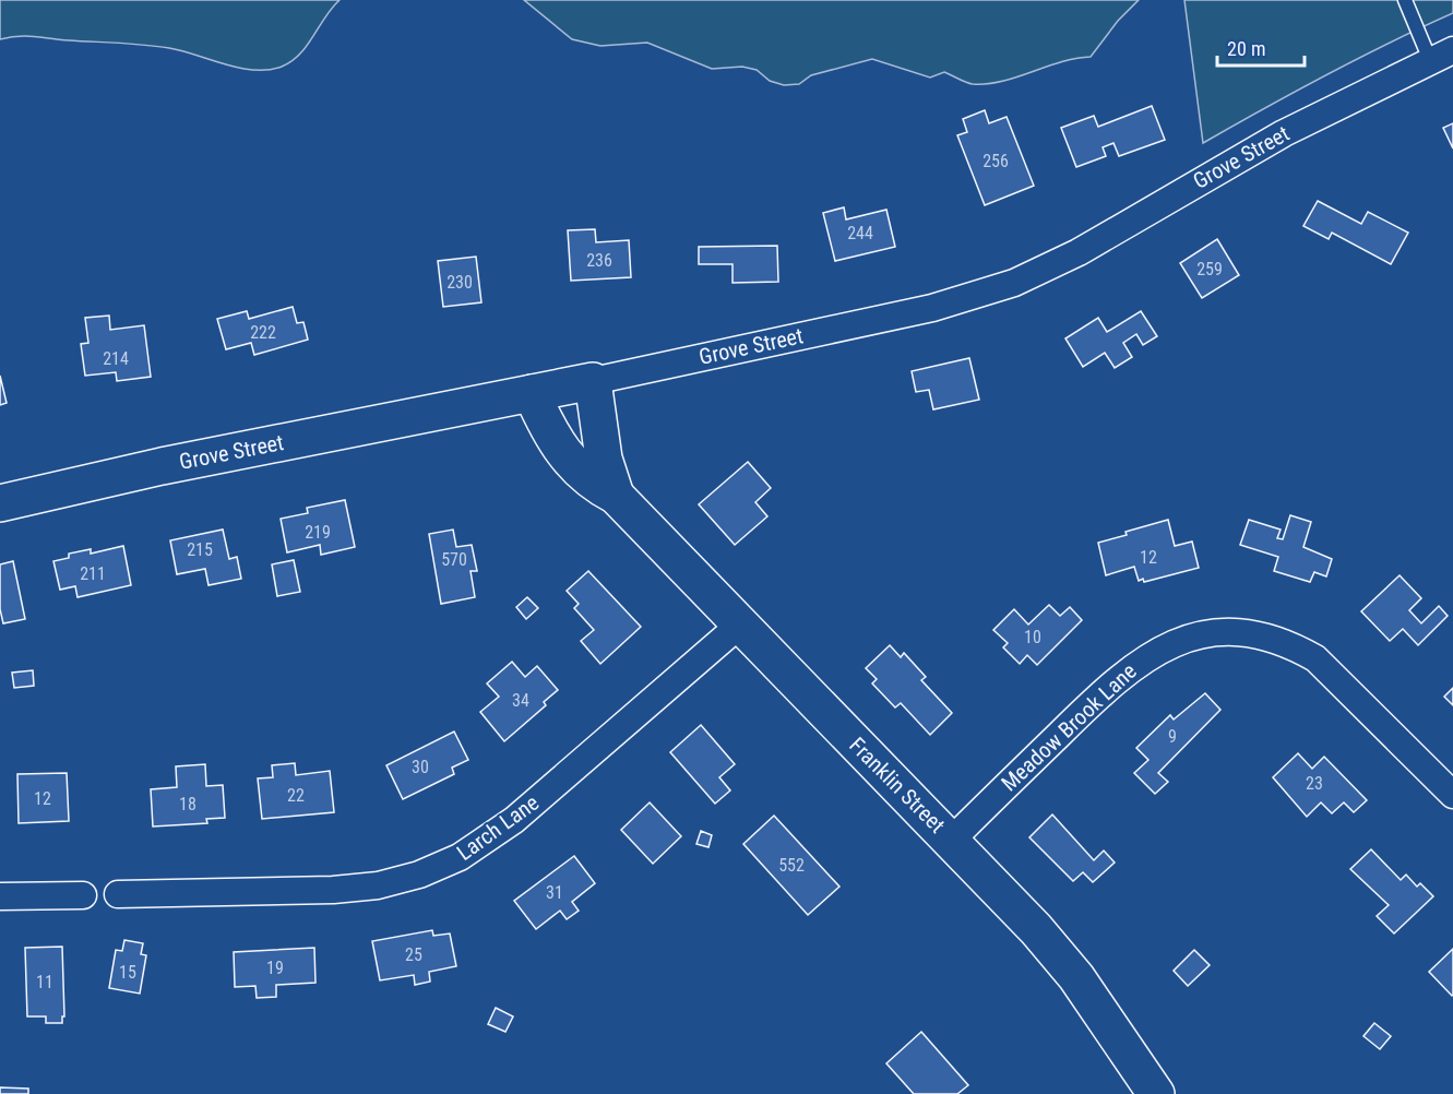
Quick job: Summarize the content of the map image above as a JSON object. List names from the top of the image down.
{
  "streets": {
    "main road": ["Grove Street", "Franklin Street"],
    "street": ["Meadow Brook Lane", "Larch Lane"]
  },
  "crossings": [
    ["Grove Street", "Franklin Street"],
    ["Meadow Brook Lane", "Franklin Street"],
    ["Franklin Street", "Larch Lane"]
  ],
  "house_numbers": [
    "256",
    "244",
    "236",
    "259",
    "230",
    "222",
    "214",
    "219",
    "215",
    "12",
    "570",
    "211",
    "10",
    "34",
    "9",
    "30",
    "23",
    "22",
    "12",
    "18",
    "552",
    "31",
    "25",
    "19",
    "15",
    "11"
  ],
  "scale_bar": "20 m"
}
